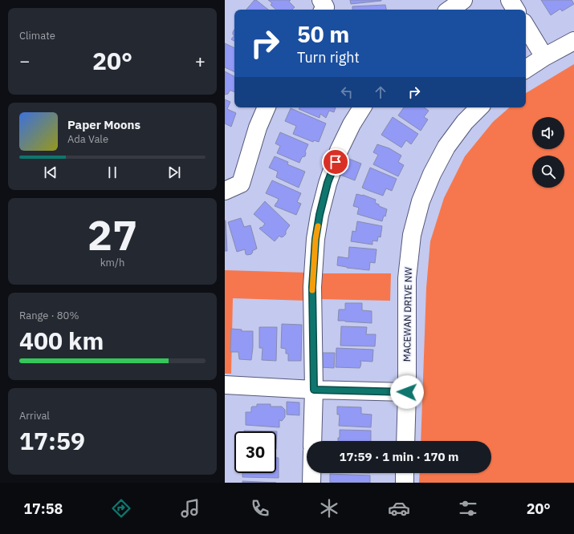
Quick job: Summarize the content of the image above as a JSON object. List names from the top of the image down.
{
  "streets": {
    "street": ["MACEWAN DRIVE NW"]
  },
  "page": {
    "tile": [
      "Climate",
      ["27", "km/h"],
      ["Range · 80%", "400 km"],
      ["Arrival", "17:59"]
    ],
    "turn": ["50 m", "Turn right"],
    "heat": ["−", "20°", "+"],
    "song": ["Paper Moons", "Ada Vale"],
    "limit": "30",
    "trip": "17:59 · 1 min · 170 m",
    "tabs": ["17:58", "20°"]
  }
}
